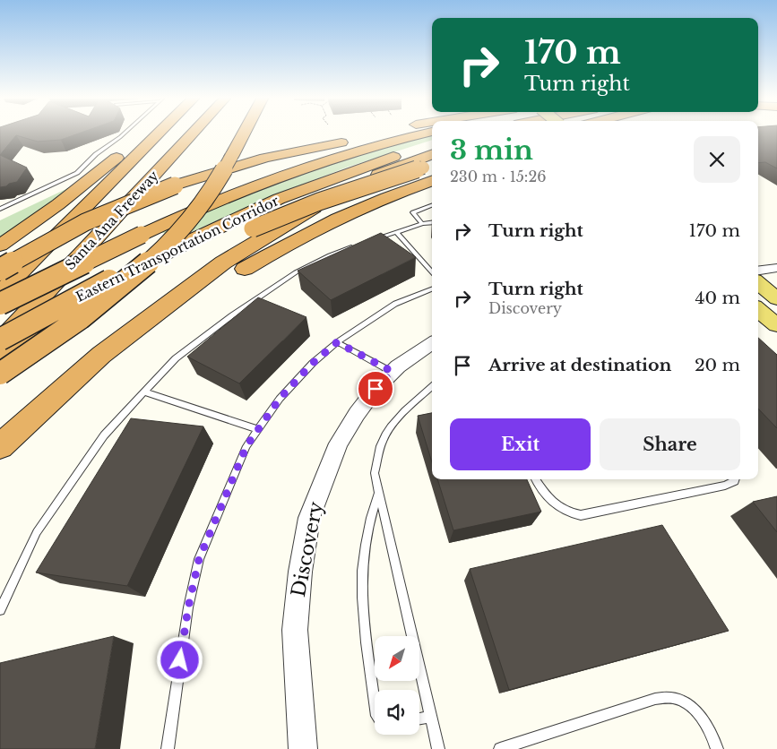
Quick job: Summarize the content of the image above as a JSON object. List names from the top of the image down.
{
  "streets": {
    "highway": ["Santa Ana Freeway", "Eastern Transportation Corridor"],
    "street": ["Discovery"]
  },
  "crossings": [
    ["Santa Ana Freeway", "Eastern Transportation Corridor"]
  ],
  "north": "bottom left",
  "page": {
    "turn": ["170 m", "Turn right"],
    "heading": ["3 min", "230 m · 15:26"],
    "list": [
      {
        "name": "Turn right",
        "value": "170 m"
      },
      {
        "name": "Turn right",
        "note": "Discovery",
        "value": "40 m"
      },
      {
        "name": "Arrive at destination",
        "value": "20 m"
      }
    ],
    "buttons": ["Exit", "Share"]
  }
}
